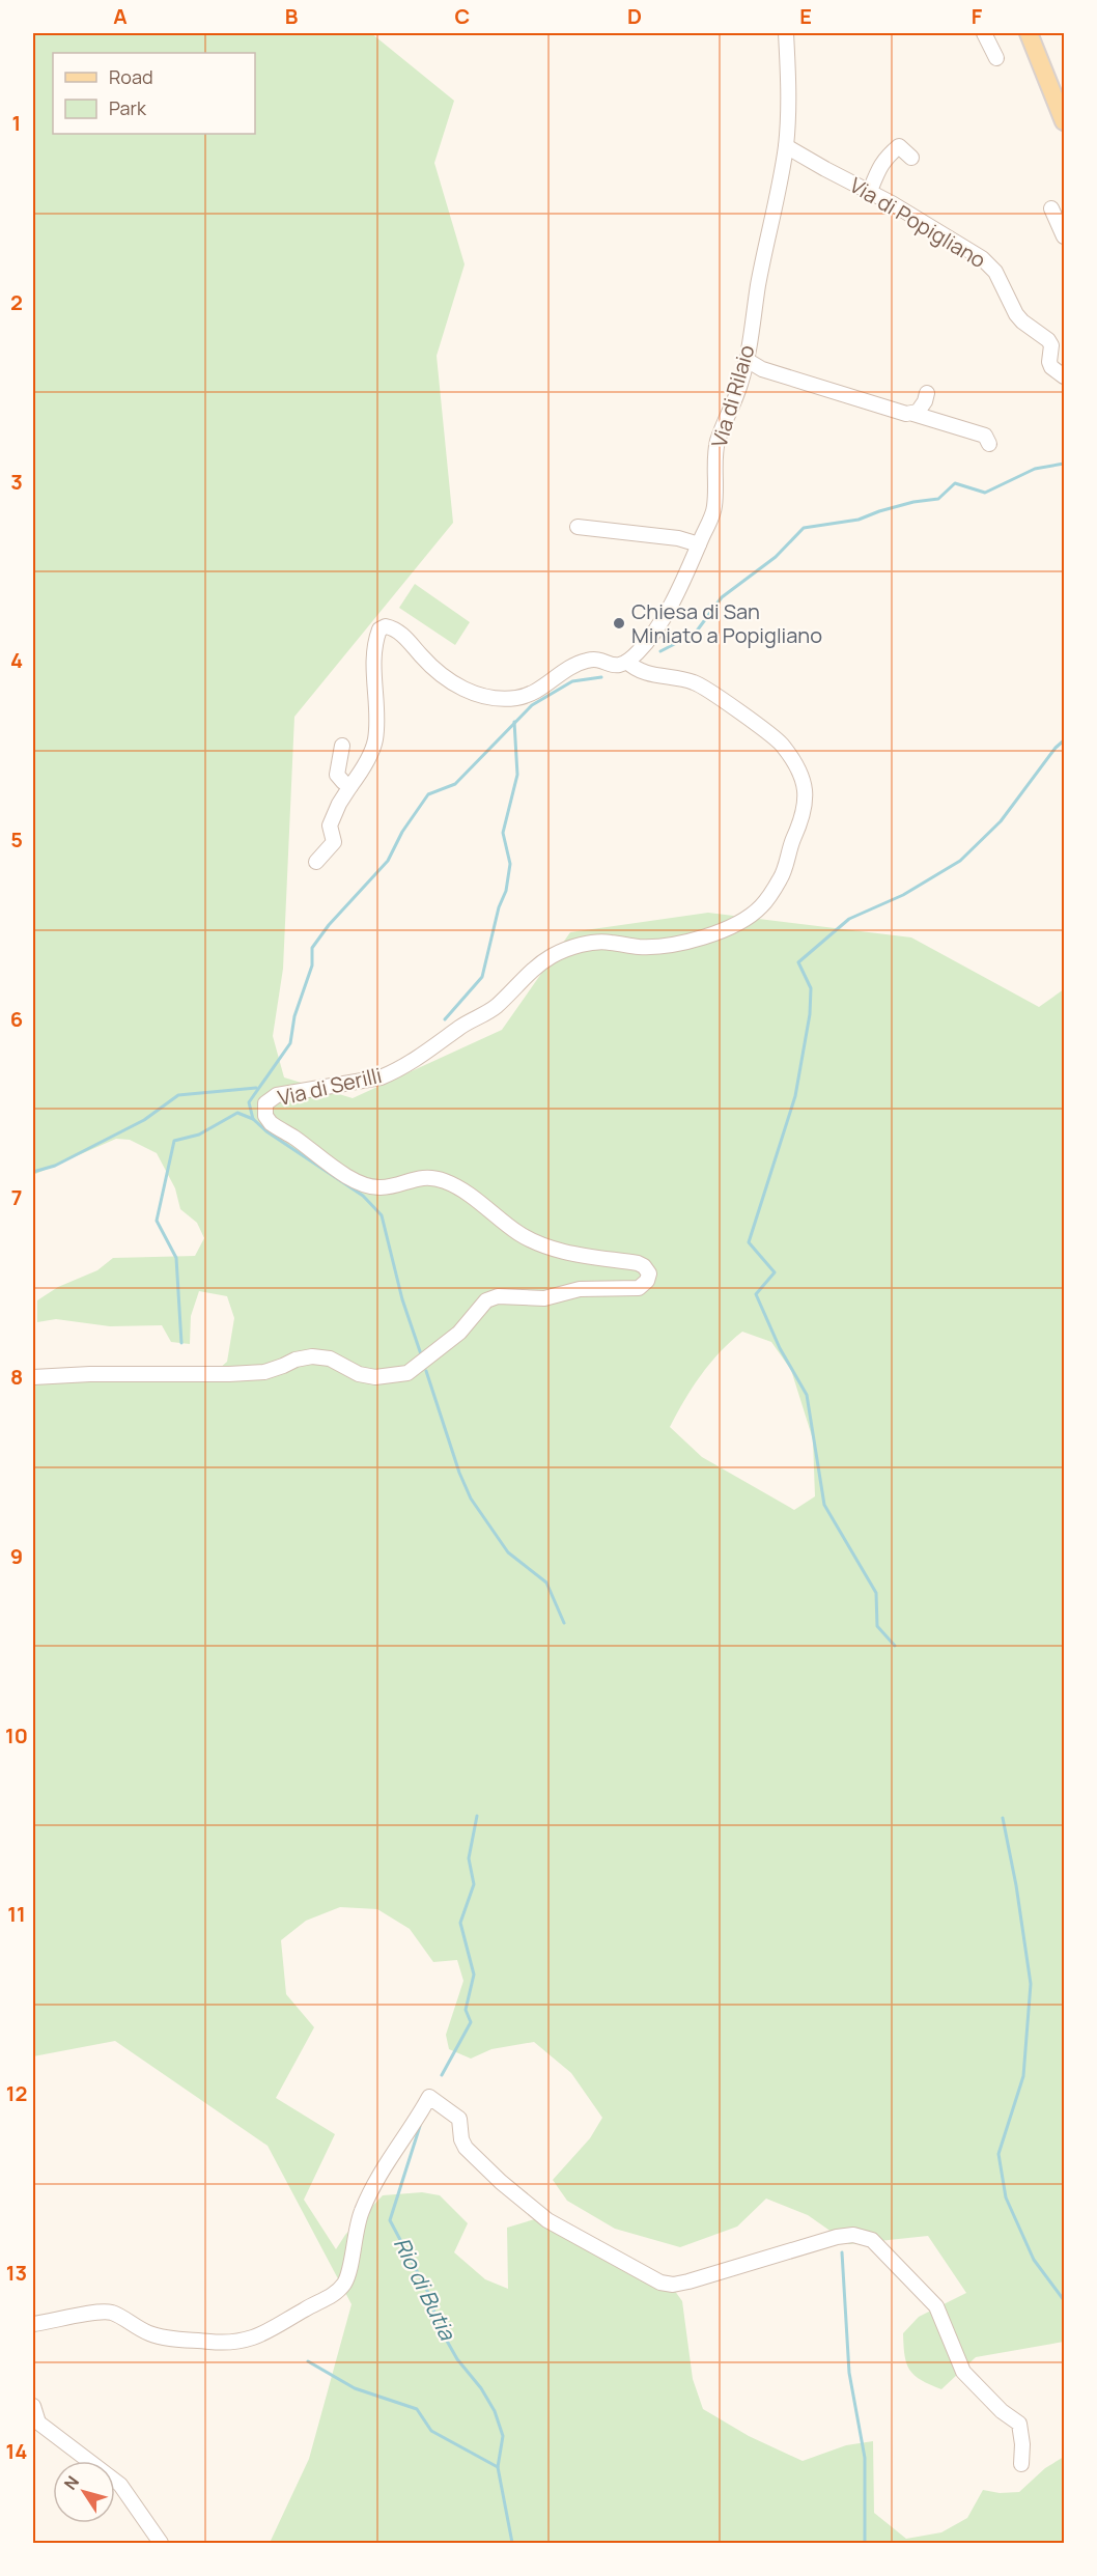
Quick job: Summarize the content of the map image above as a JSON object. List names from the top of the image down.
{
  "streets": {
    "street": ["Via di Popigliano", "Via di Rilaio", "Via di Serilli"]
  },
  "crossings": [
    ["Via di Popigliano", "Via di Rilaio"],
    ["Via di Rilaio", "Via di Serilli"]
  ],
  "water": ["Rio di Butia"],
  "places": ["Chiesa di San Miniato a Popigliano"],
  "legend": ["Road", "Park"],
  "north": "top left",
  "grid": {
    "columns": [
      "A",
      "B",
      "C",
      "D",
      "E",
      "F"
    ],
    "rows": [
      "1",
      "2",
      "3",
      "4",
      "5",
      "6",
      "7",
      "8",
      "9",
      "10",
      "11",
      "12",
      "13",
      "14"
    ]
  }
}
